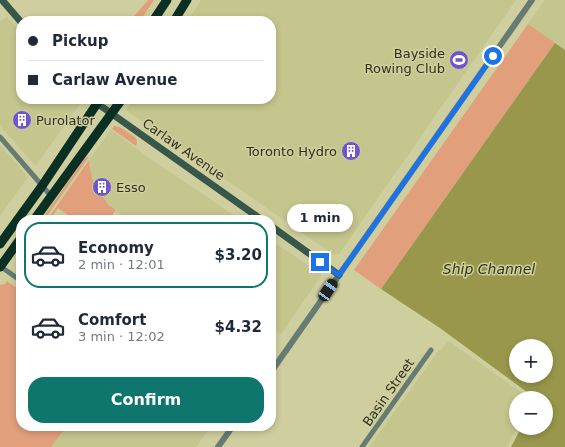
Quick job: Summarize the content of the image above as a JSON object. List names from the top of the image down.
{
  "streets": {
    "main road": ["Carlaw Avenue"],
    "street": ["Basin Street"]
  },
  "water": ["Ship Channel"],
  "places": {
    "sports": ["Bayside Rowing Club"],
    "building": ["Purolator", "Toronto Hydro", "Esso"]
  },
  "page": {
    "banner": ["Pickup", "Carlaw Avenue"],
    "bubble": "1 min",
    "list": [
      {
        "name": "Economy",
        "note": "2 min · 12:01",
        "value": "$3.20"
      },
      {
        "name": "Comfort",
        "note": "3 min · 12:02",
        "value": "$4.32"
      }
    ],
    "map_buttons": ["+", "−"],
    "buttons": "Confirm"
  }
}
